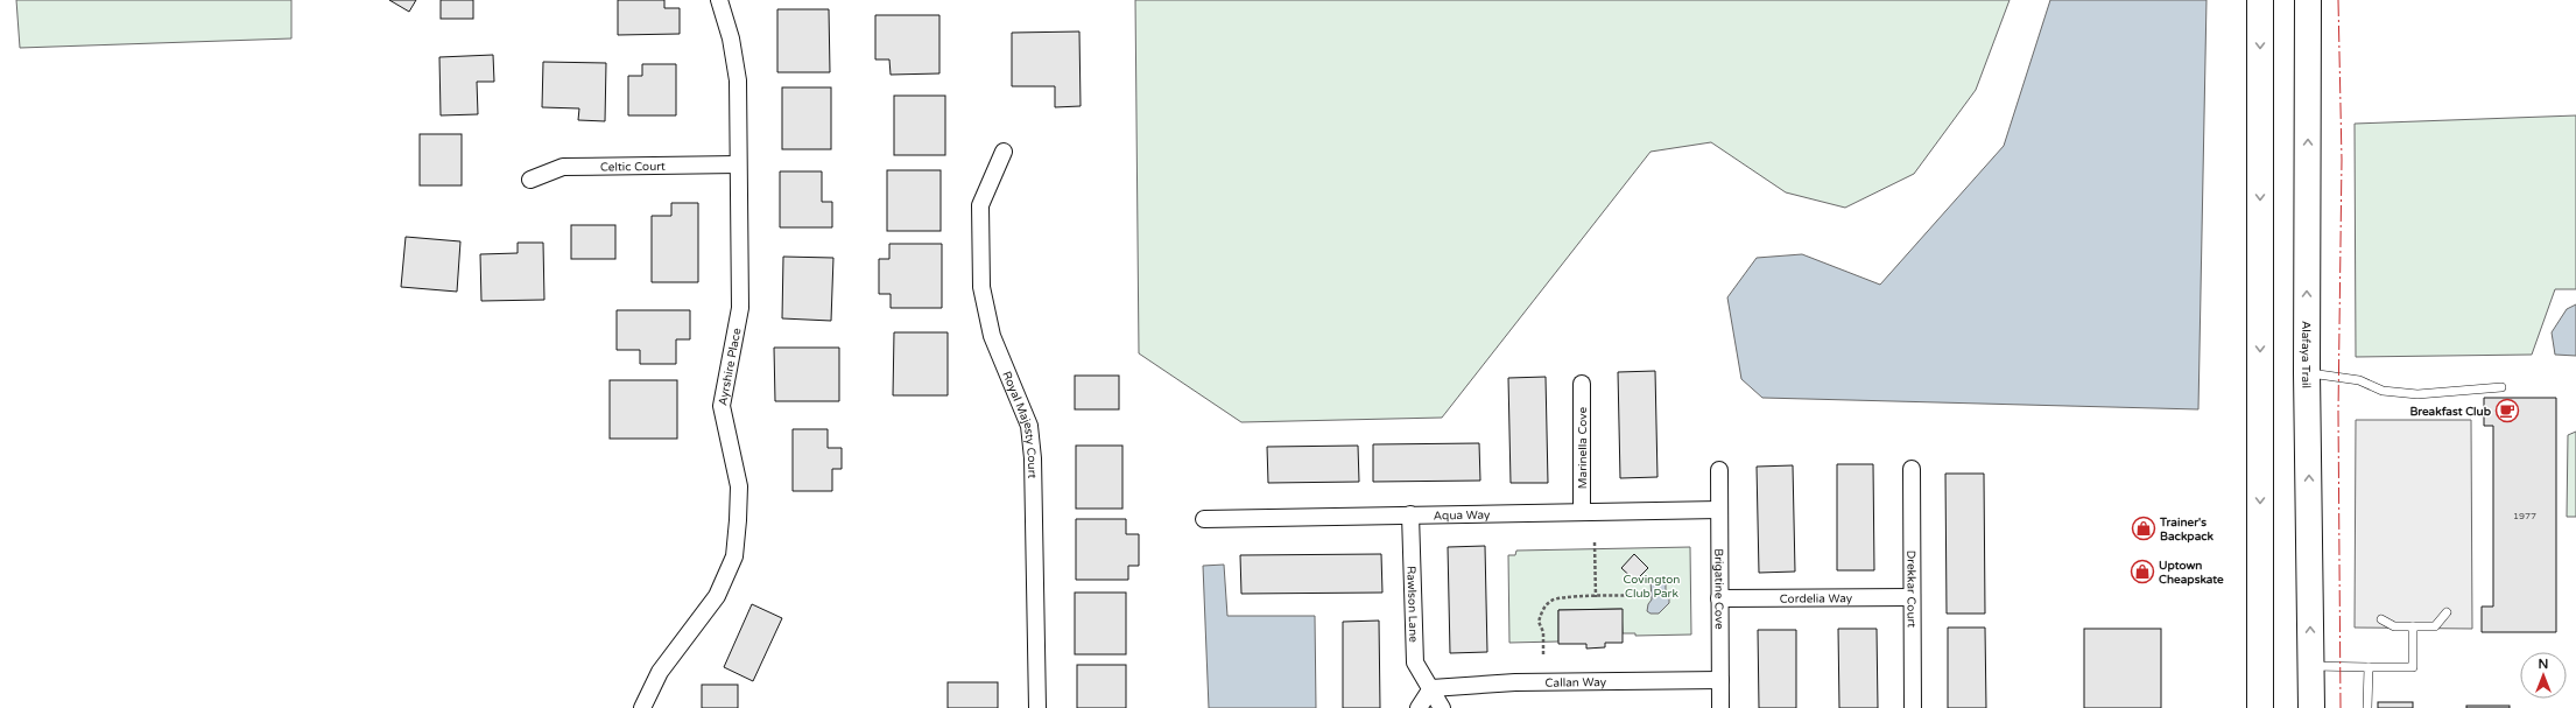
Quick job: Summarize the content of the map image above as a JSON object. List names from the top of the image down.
{
  "streets": {
    "main road": ["Alafaya Trail"],
    "street": [
      "Celtic Court",
      "Ayrshire Place",
      "Royal Majesty Court",
      "Marinella Cove",
      "Aqua Way",
      "Brigatine Cove",
      "Drekkar Court",
      "Cordelia Way",
      "Rawlson Lane",
      "Callan Way"
    ]
  },
  "crossings": [
    ["Celtic Court", "Ayrshire Place"],
    ["Marinella Cove", "Aqua Way"],
    ["Aqua Way", "Brigatine Cove"],
    ["Aqua Way", "Rawlson Lane"],
    ["Brigatine Cove", "Cordelia Way"],
    ["Brigatine Cove", "Callan Way"],
    ["Drekkar Court", "Cordelia Way"],
    ["Rawlson Lane", "Callan Way"]
  ],
  "parks": ["Covington Club Park"],
  "places": {
    "cafe": ["Breakfast Club"],
    "shop": ["Trainer's Backpack", "Uptown Cheapskate"]
  },
  "house_numbers": ["1977"],
  "north": "top"
}
